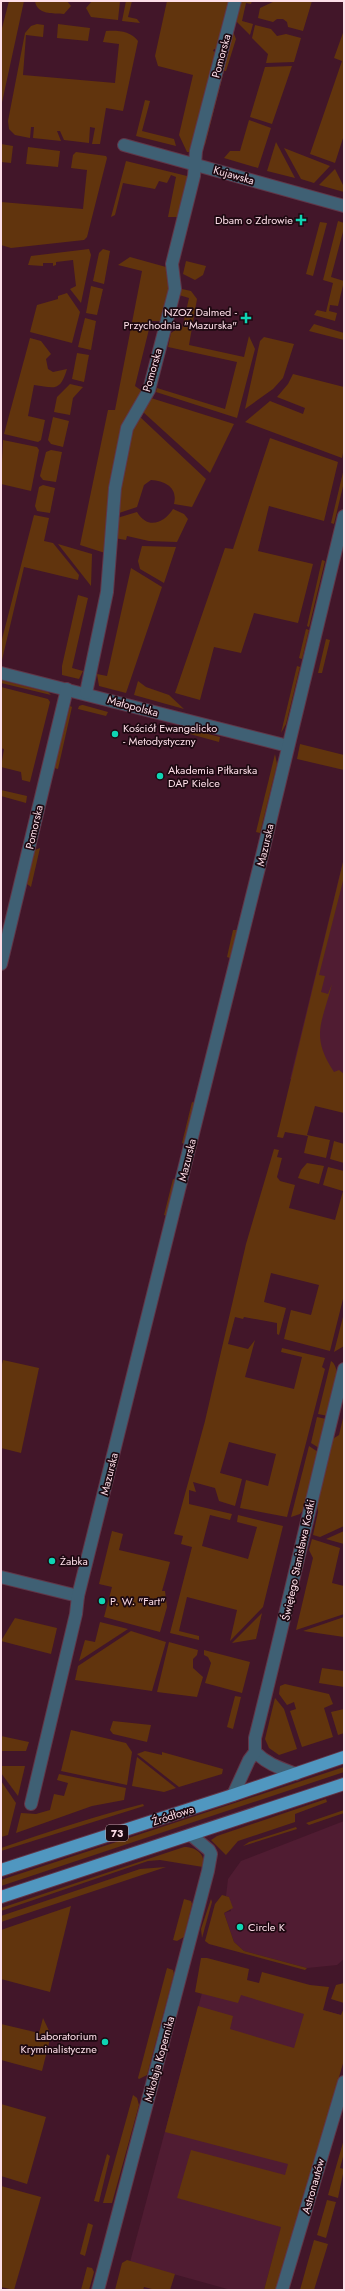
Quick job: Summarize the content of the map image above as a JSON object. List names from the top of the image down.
{
  "streets": {
    "main road": ["Źródłowa", "73"],
    "street": [
      "Pomorska",
      "Kujawska",
      "Małopolska",
      "Mazurska",
      "Świętego Stanisława Kostki",
      "Mikołaja Kopernika",
      "Astronautów"
    ]
  },
  "crossings": [
    ["Pomorska", "Kujawska"],
    ["Pomorska", "Małopolska"],
    ["Małopolska", "Mazurska"],
    ["Świętego Stanisława Kostki", "Źródłowa"],
    ["73", "Mikołaja Kopernika"]
  ],
  "places": {
    "health": ["Dbam o Zdrowie", "NZOZ Dalmed - Przychodnia \"Mazurska\""],
    "other": [
      "Kościół Ewangelicko - Metodystyczny",
      "Akademia Piłkarska DAP Kielce",
      "Żabka",
      "P. W. \"Fart\"",
      "Circle K",
      "Laboratorium Kryminalistyczne"
    ]
  }
}
